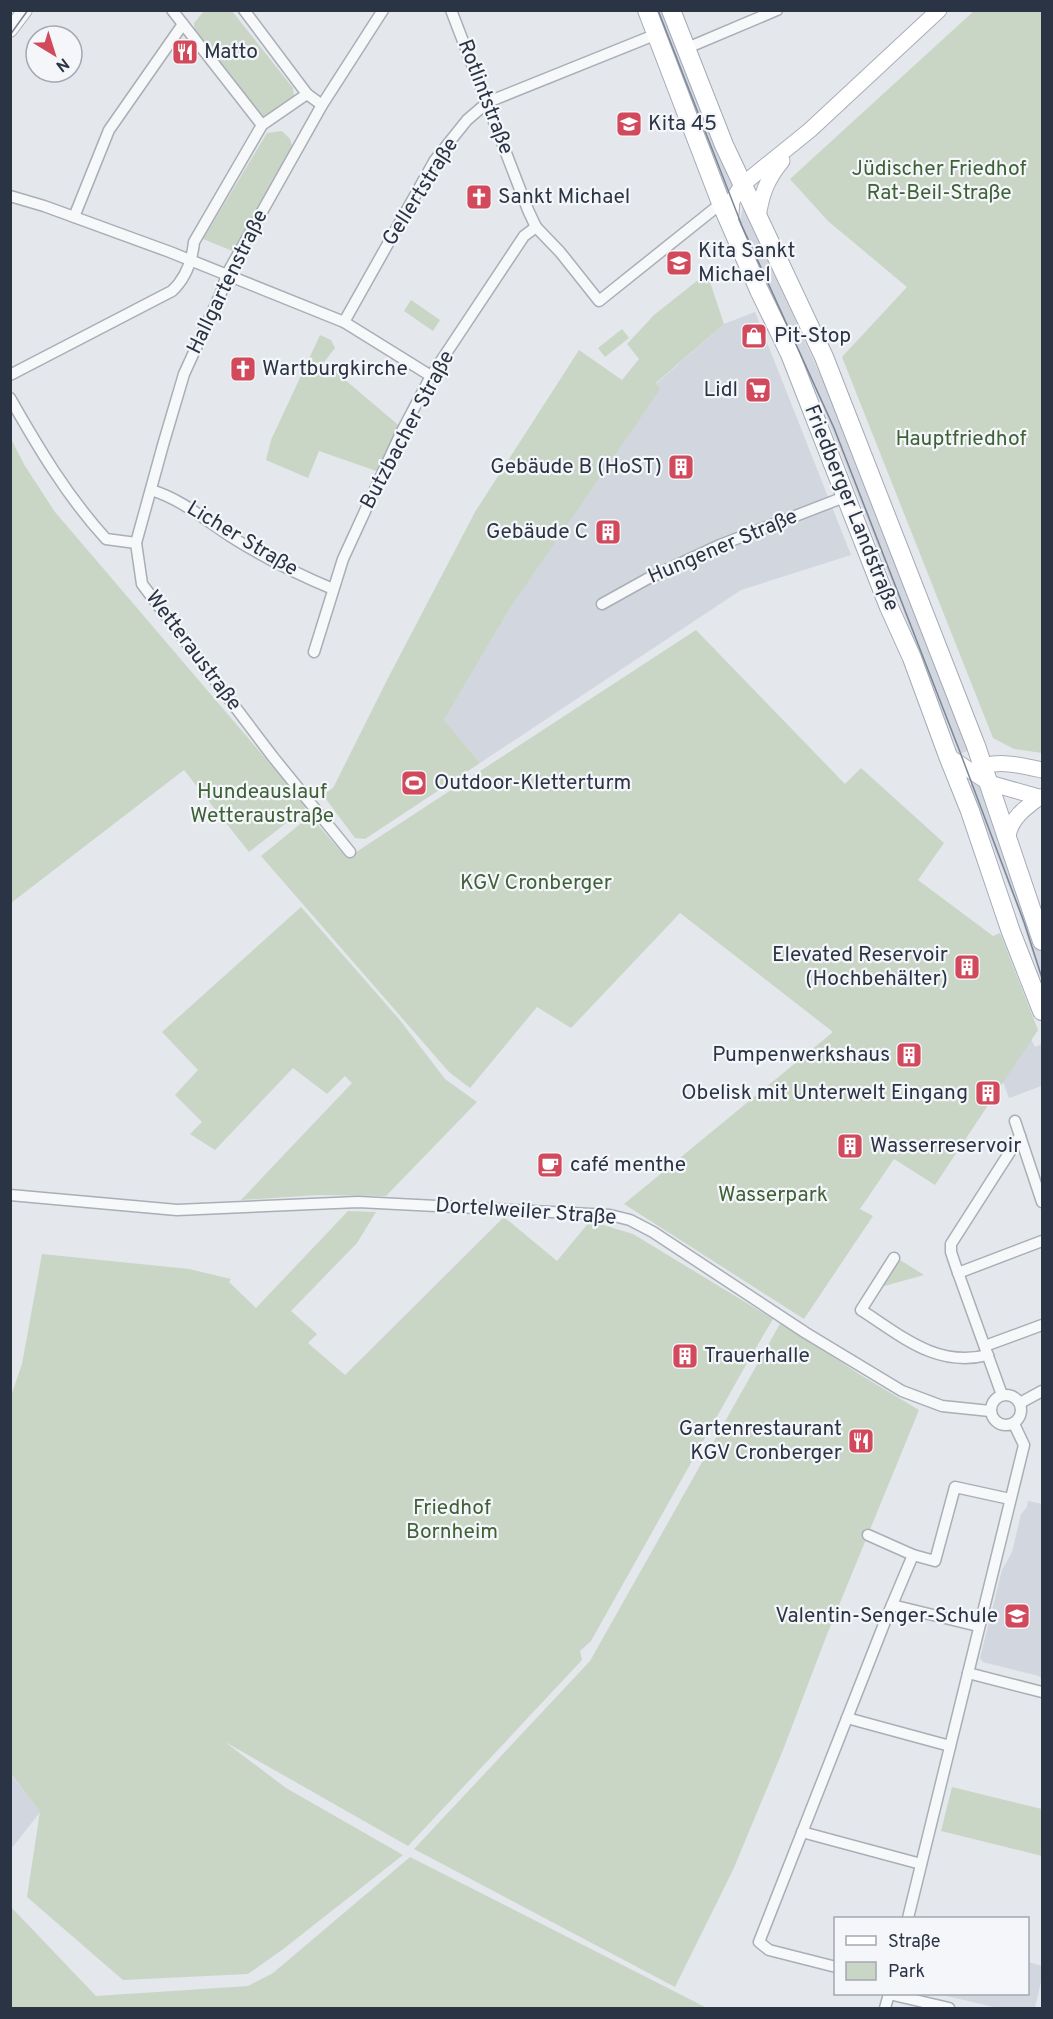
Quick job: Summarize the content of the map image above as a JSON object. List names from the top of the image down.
{
  "streets": {
    "main road": ["Friedberger Landstraße"],
    "street": [
      "Rotlintstraße",
      "Gellertstraße",
      "Hallgartenstraße",
      "Butzbacher Straße",
      "Licher Straße",
      "Hungener Straße",
      "Wetteraustraße",
      "Dortelweiler Straße"
    ]
  },
  "crossings": [
    ["Rotlintstraße", "Gellertstraße"],
    ["Rotlintstraße", "Butzbacher Straße"],
    ["Rotlintstraße", "Friedberger Landstraße"],
    ["Gellertstraße", "Friedberger Landstraße"],
    ["Hallgartenstraße", "Licher Straße"],
    ["Hallgartenstraße", "Wetteraustraße"],
    ["Butzbacher Straße", "Licher Straße"],
    ["Friedberger Landstraße", "Hungener Straße"]
  ],
  "parks": [
    "Jüdischer Friedhof Rat-Beil-Straße",
    "Hauptfriedhof",
    "Hundeauslauf Wetteraustraße",
    "KGV Cronberger",
    "Wasserpark",
    "Friedhof Bornheim"
  ],
  "places": {
    "restaurant": ["Matto", "Gartenrestaurant KGV Cronberger"],
    "school or university": ["Kita 45", "Kita Sankt Michael", "Valentin-Senger-Schule"],
    "church": ["Sankt Michael", "Wartburgkirche"],
    "shop": ["Pit-Stop"],
    "supermarket": ["Lidl"],
    "building": [
      "Gebäude B (HoST)",
      "Gebäude C",
      "Elevated Reservoir (Hochbehälter)",
      "Pumpenwerkshaus",
      "Obelisk mit Unterwelt Eingang",
      "Wasserreservoir",
      "Trauerhalle"
    ],
    "sports": ["Outdoor-Kletterturm"],
    "cafe": ["café menthe"]
  },
  "legend": ["Straße", "Park"],
  "north": "bottom right"
}
